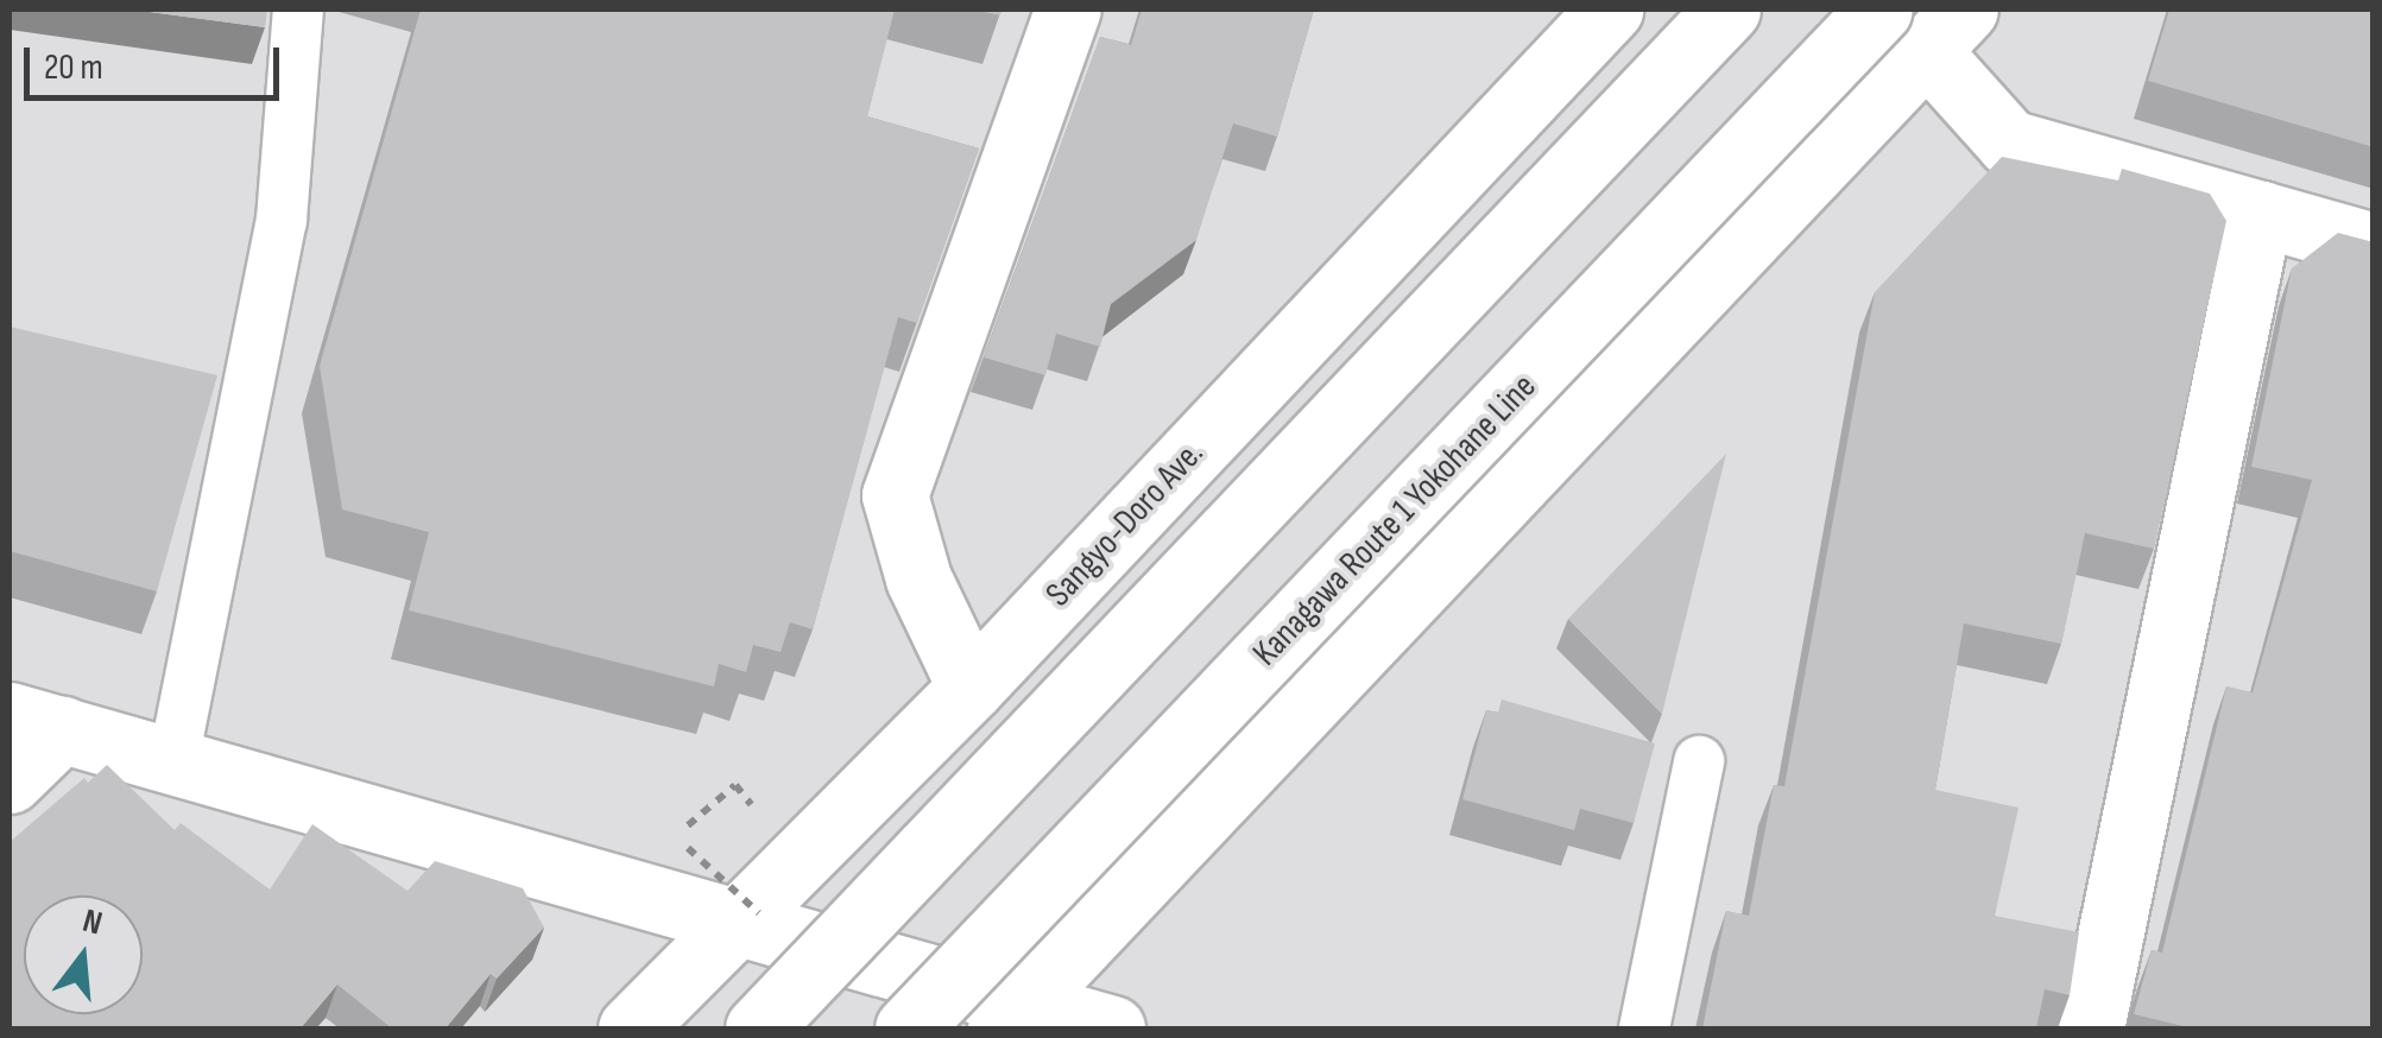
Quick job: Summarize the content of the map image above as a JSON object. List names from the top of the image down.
{
  "streets": {
    "main road": ["Kanagawa Route 1 Yokohane Line", "Sangyo-Doro Ave."]
  },
  "scale_bar": "20 m",
  "north": "top"
}
